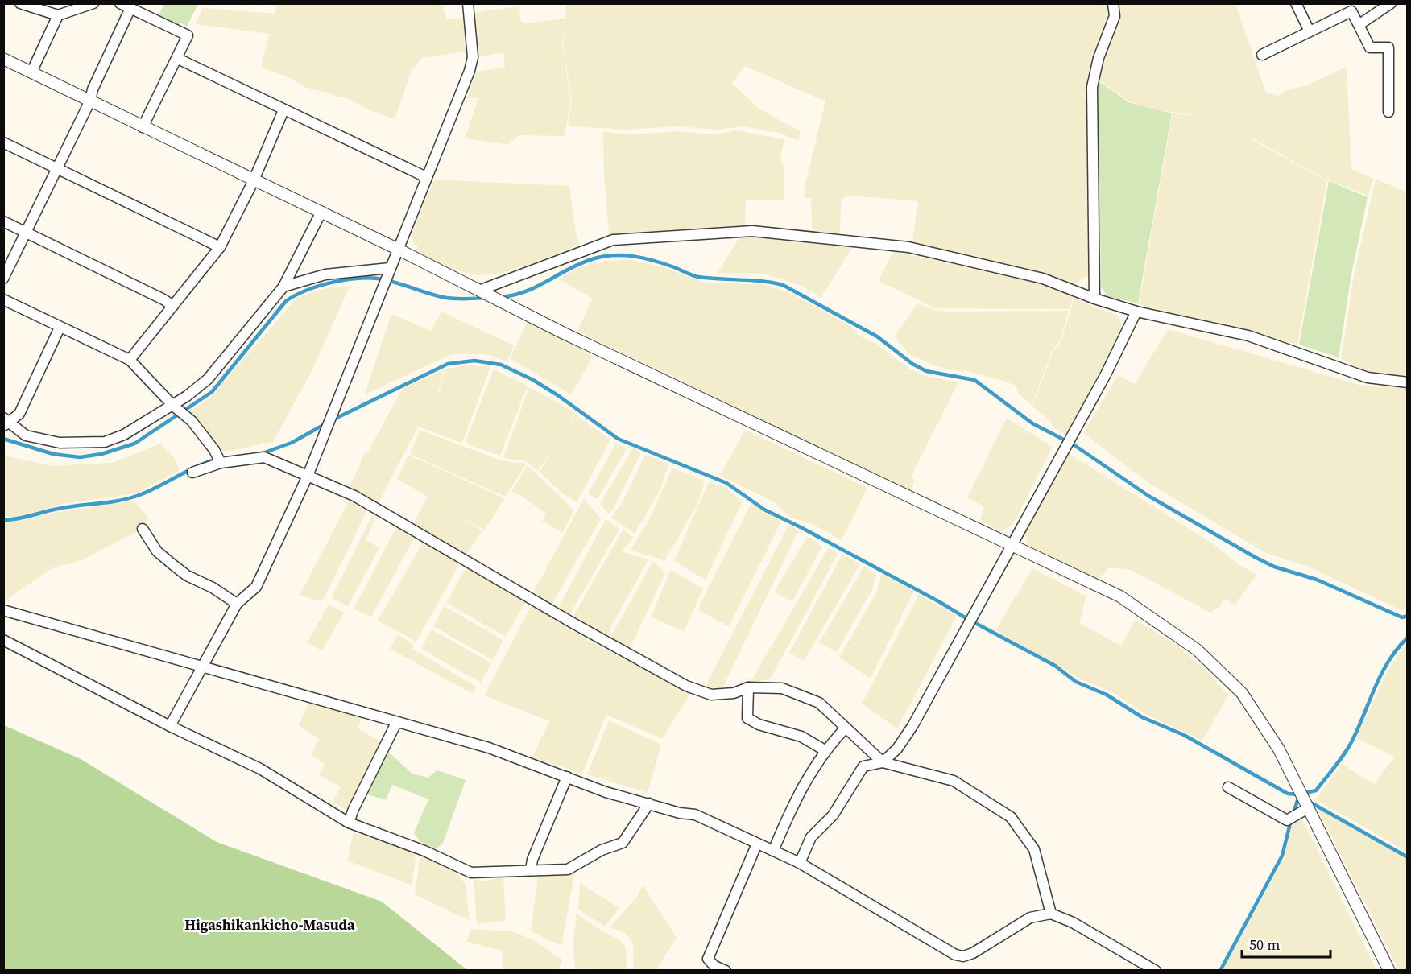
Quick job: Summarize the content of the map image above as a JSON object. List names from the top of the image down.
{
  "districts": ["Higashikankicho-Masuda"],
  "scale_bar": "50 m"
}
